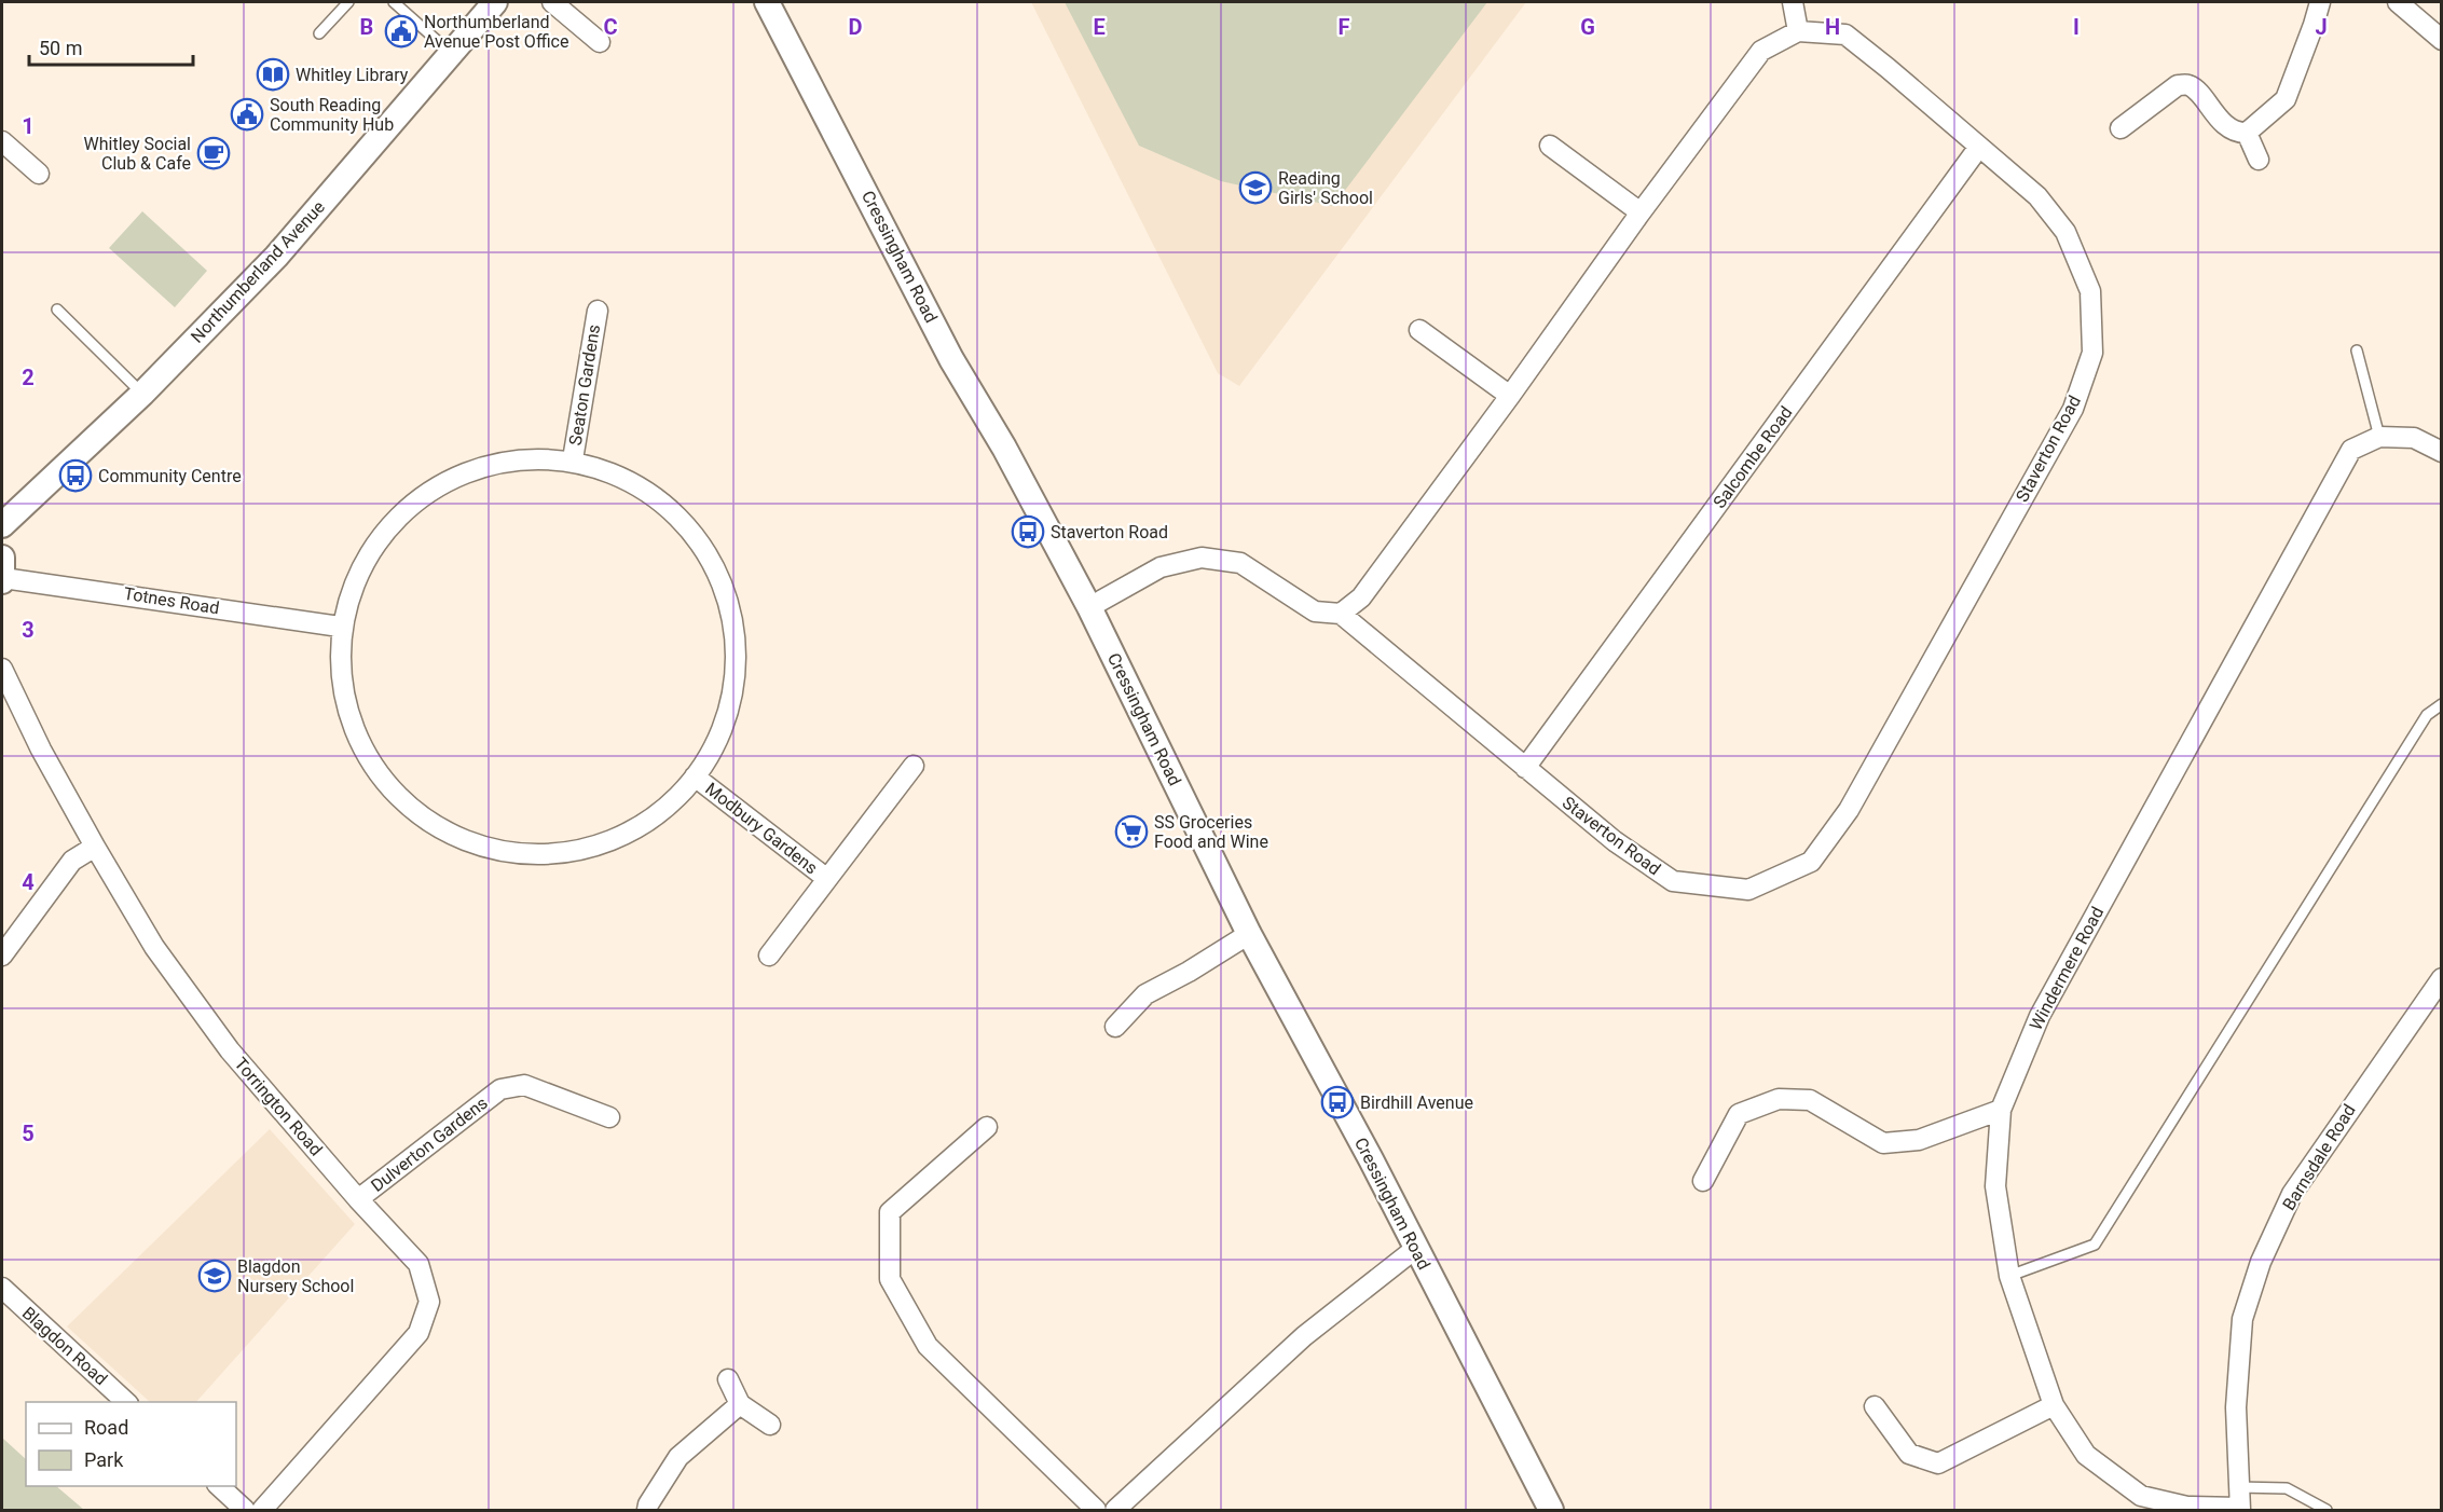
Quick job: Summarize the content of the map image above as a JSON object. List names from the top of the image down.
{
  "streets": {
    "street": [
      "Cressingham Road",
      "Northumberland Avenue",
      "Seaton Gardens",
      "Staverton Road",
      "Salcombe Road",
      "Totnes Road",
      "Modbury Gardens",
      "Windermere Road",
      "Torrington Road",
      "Dulverton Gardens",
      "Barnsdale Road",
      "Blagdon Road"
    ]
  },
  "crossings": [
    ["Cressingham Road", "Staverton Road"],
    ["Staverton Road", "Salcombe Road"],
    ["Windermere Road", "Barnsdale Road"],
    ["Torrington Road", "Dulverton Gardens"]
  ],
  "places": {
    "public building": ["Northumberland Avenue Post Office", "South Reading Community Hub"],
    "library": ["Whitley Library"],
    "cafe": ["Whitley Social Club & Cafe"],
    "school or university": ["Reading Girls' School", "Blagdon Nursery School"],
    "bus stop": ["Community Centre", "Staverton Road", "Birdhill Avenue"],
    "supermarket": ["SS Groceries Food and Wine"]
  },
  "legend": ["Road", "Park"],
  "scale_bar": "50 m",
  "grid": {
    "columns": [
      "B",
      "C",
      "D",
      "E",
      "F",
      "G",
      "H",
      "I",
      "J"
    ],
    "rows": [
      "1",
      "2",
      "3",
      "4",
      "5"
    ]
  }
}
